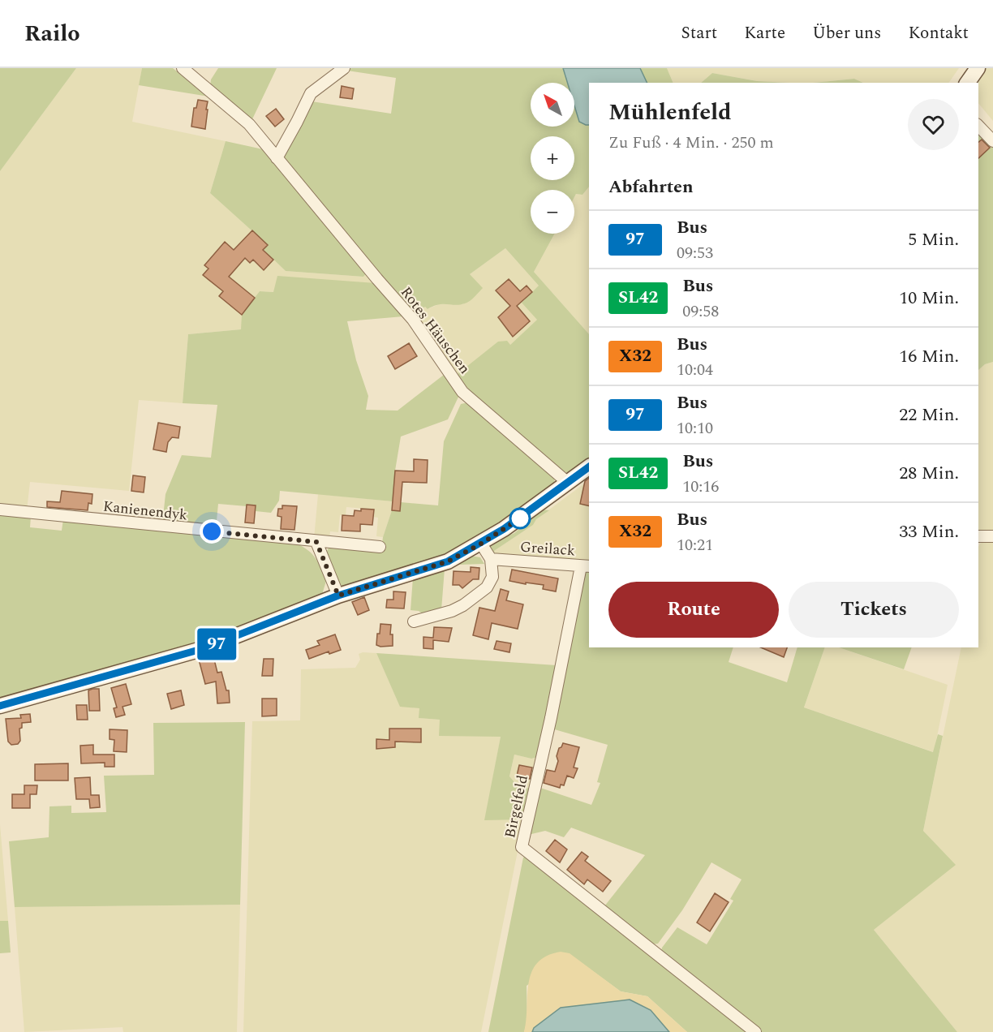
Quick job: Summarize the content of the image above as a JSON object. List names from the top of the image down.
{
  "streets": {
    "street": [
      "Rotes Häuschen",
      "Kanienendyk",
      "Greilack",
      "Birgelfeld"
    ]
  },
  "crossings": [
    ["Greilack", "Birgelfeld"]
  ],
  "lines": ["bus line 97"],
  "north": "top left",
  "page": {
    "header": "Railo",
    "nav": [
      "Start",
      "Karte",
      "Über uns",
      "Kontakt"
    ],
    "on_map": "97",
    "map_buttons": ["+", "−"],
    "heading": [
      ["Mühlenfeld", "Zu Fuß · 4 Min. · 250 m"],
      "Abfahrten"
    ],
    "list": [
      {
        "mark": "97",
        "name": "Bus",
        "note": "09:53",
        "value": "5 Min."
      },
      {
        "mark": "SL42",
        "name": "Bus",
        "note": "09:58",
        "value": "10 Min."
      },
      {
        "mark": "X32",
        "name": "Bus",
        "note": "10:04",
        "value": "16 Min."
      },
      {
        "mark": "97",
        "name": "Bus",
        "note": "10:10",
        "value": "22 Min."
      },
      {
        "mark": "SL42",
        "name": "Bus",
        "note": "10:16",
        "value": "28 Min."
      },
      {
        "mark": "X32",
        "name": "Bus",
        "note": "10:21",
        "value": "33 Min."
      }
    ],
    "buttons": ["Route", "Tickets"]
  }
}
